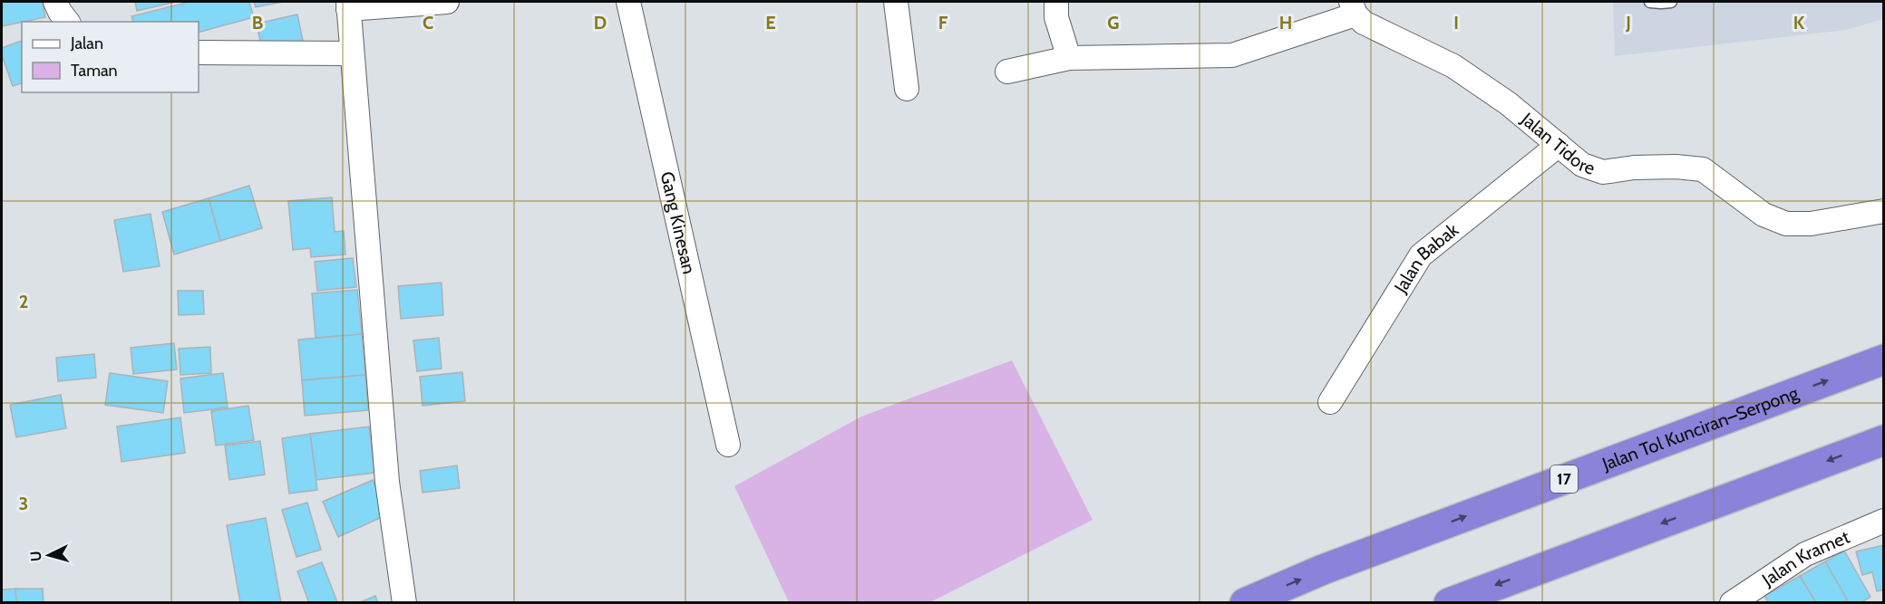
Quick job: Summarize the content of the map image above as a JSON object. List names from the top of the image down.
{
  "streets": {
    "highway": ["Jalan Tol Kunciran–Serpong", "17"],
    "street": [
      "Jalan Tidore",
      "Gang Kinesan",
      "Jalan Babak",
      "Jalan Kramet"
    ]
  },
  "crossings": [
    ["Jalan Tidore", "Jalan Babak"]
  ],
  "legend": ["Jalan", "Taman"],
  "north": "left",
  "grid": {
    "columns": [
      "B",
      "C",
      "D",
      "E",
      "F",
      "G",
      "H",
      "I",
      "J",
      "K"
    ],
    "rows": ["2", "3"]
  }
}
